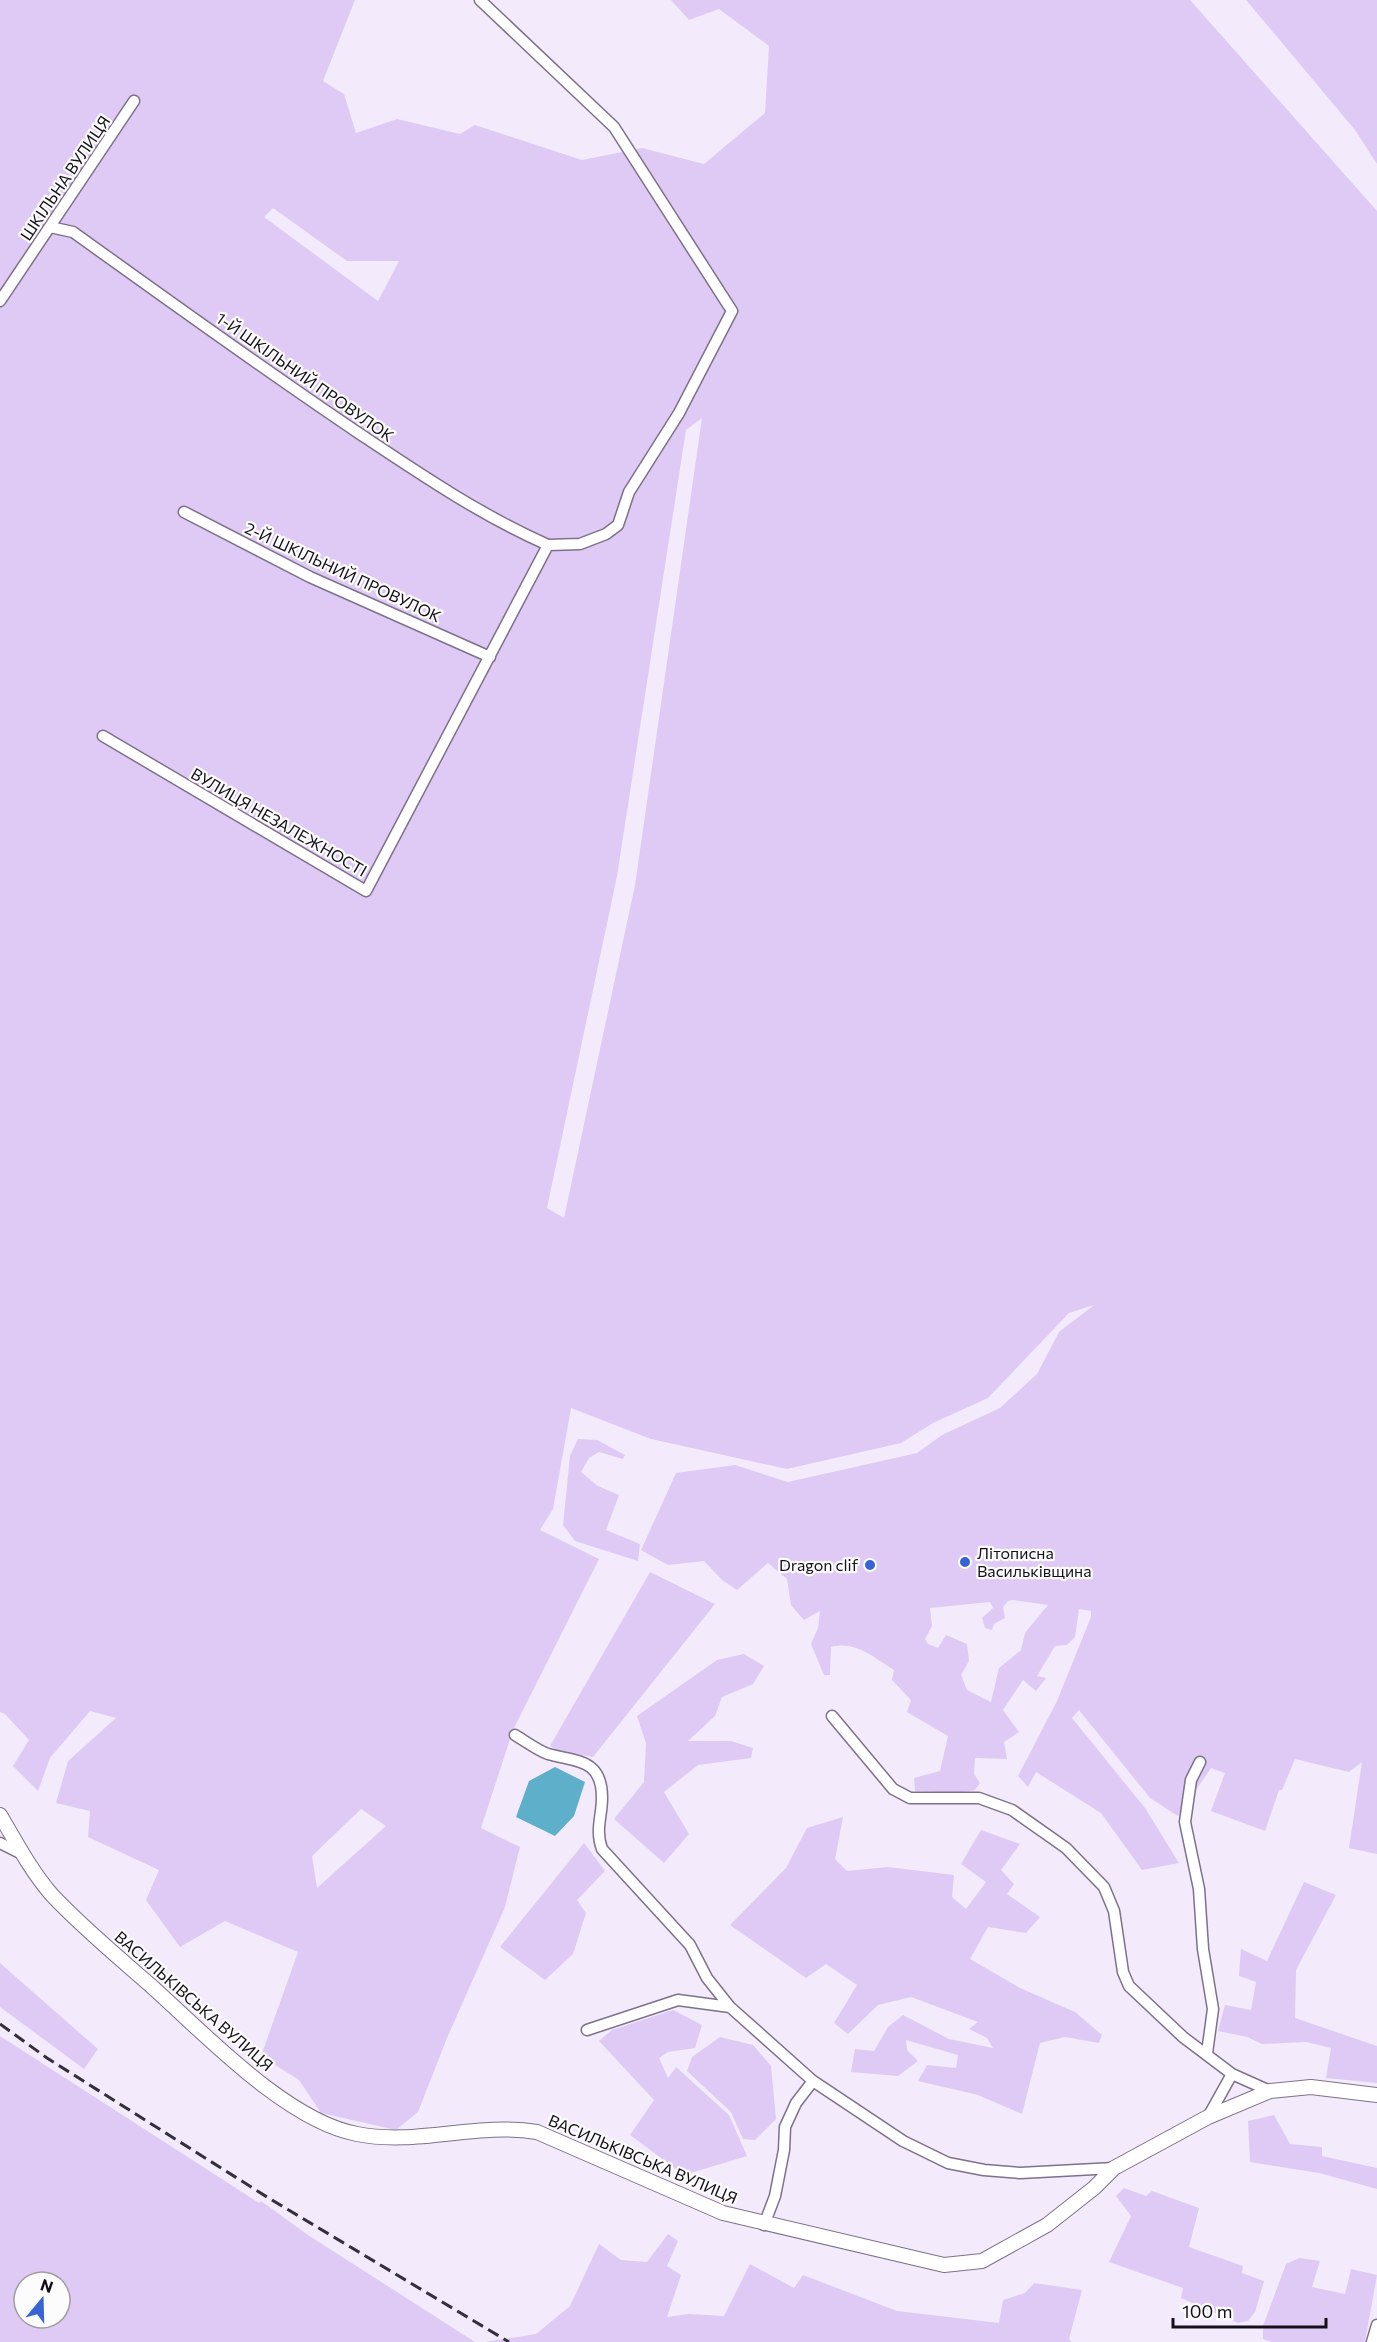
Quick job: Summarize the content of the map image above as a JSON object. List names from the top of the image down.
{
  "streets": {
    "street": [
      "ШКІЛЬНА ВУЛИЦЯ",
      "1-Й ШКІЛЬНИЙ ПРОВУЛОК",
      "2-Й ШКІЛЬНИЙ ПРОВУЛОК",
      "ВУЛИЦЯ НЕЗАЛЕЖНОСТІ",
      "ВАСИЛЬКІВСЬКА ВУЛИЦЯ"
    ]
  },
  "crossings": [
    ["ШКІЛЬНА ВУЛИЦЯ", "1-Й ШКІЛЬНИЙ ПРОВУЛОК"],
    ["2-Й ШКІЛЬНИЙ ПРОВУЛОК", "ВУЛИЦЯ НЕЗАЛЕЖНОСТІ"]
  ],
  "places": ["Літописна Васильківщина", "Dragon clif"],
  "scale_bar": "100 m",
  "north": "top"
}
